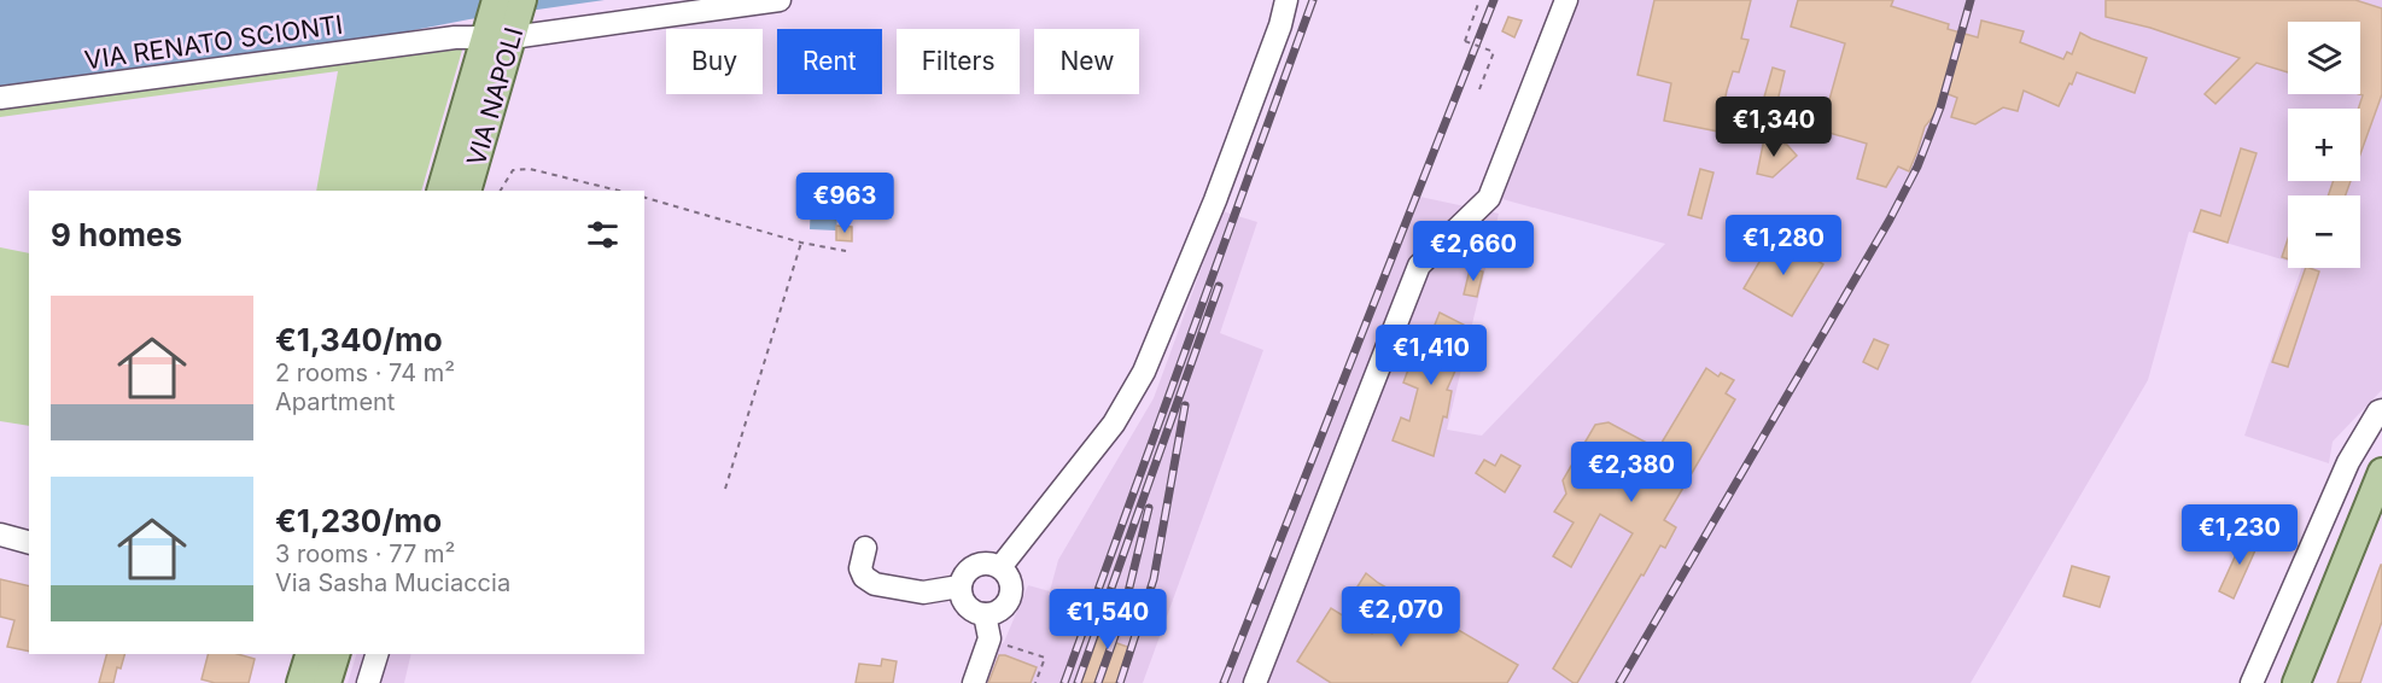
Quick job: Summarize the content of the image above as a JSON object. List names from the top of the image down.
{
  "streets": {
    "main road": ["VIA NAPOLI"],
    "street": ["VIA RENATO SCIONTI"]
  },
  "crossings": [
    ["VIA RENATO SCIONTI", "VIA NAPOLI"]
  ],
  "page": {
    "map_buttons": ["+", "−"],
    "chip": [
      "Buy",
      "Rent",
      "Filters",
      "New"
    ],
    "price": [
      "€1,340",
      "€963",
      "€1,280",
      "€2,660",
      "€1,410",
      "€2,380",
      "€1,230",
      "€2,070",
      "€1,540"
    ],
    "heading": "9 homes",
    "list": [
      {
        "name": "€1,340/mo",
        "note": "2 rooms · 74 m² · Apartment"
      },
      {
        "name": "€1,230/mo",
        "note": "3 rooms · 77 m² · Via Sasha Muciaccia"
      }
    ]
  }
}
